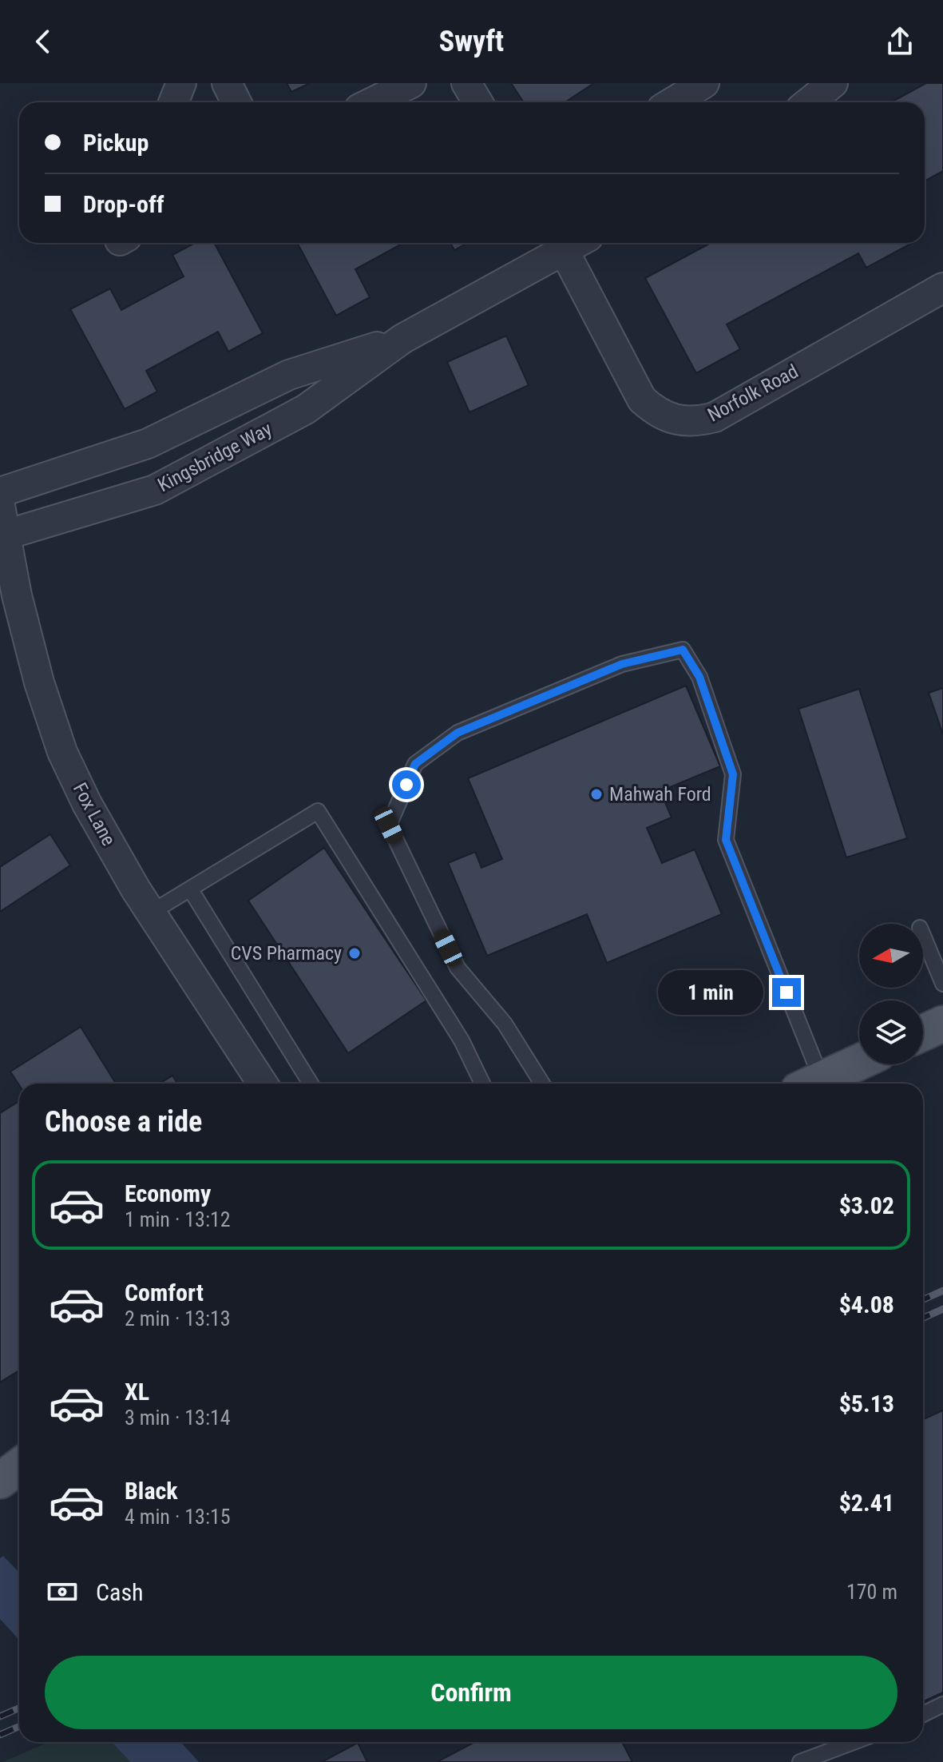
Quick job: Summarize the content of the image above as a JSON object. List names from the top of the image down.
{
  "streets": {
    "street": ["Norfolk Road", "Kingsbridge Way", "Fox Lane"]
  },
  "crossings": [
    ["Kingsbridge Way", "Fox Lane"]
  ],
  "places": ["Mahwah Ford", "CVS Pharmacy"],
  "north": "left",
  "page": {
    "header": "Swyft",
    "banner": ["Pickup", "Drop-off"],
    "bubble": "1 min",
    "heading": "Choose a ride",
    "list": [
      {
        "name": "Economy",
        "note": "1 min · 13:12",
        "value": "$3.02"
      },
      {
        "name": "Comfort",
        "note": "2 min · 13:13",
        "value": "$4.08"
      },
      {
        "name": "XL",
        "note": "3 min · 13:14",
        "value": "$5.13"
      },
      {
        "name": "Black",
        "note": "4 min · 13:15",
        "value": "$2.41"
      }
    ],
    "pay": ["Cash", "170 m"],
    "buttons": "Confirm"
  }
}
